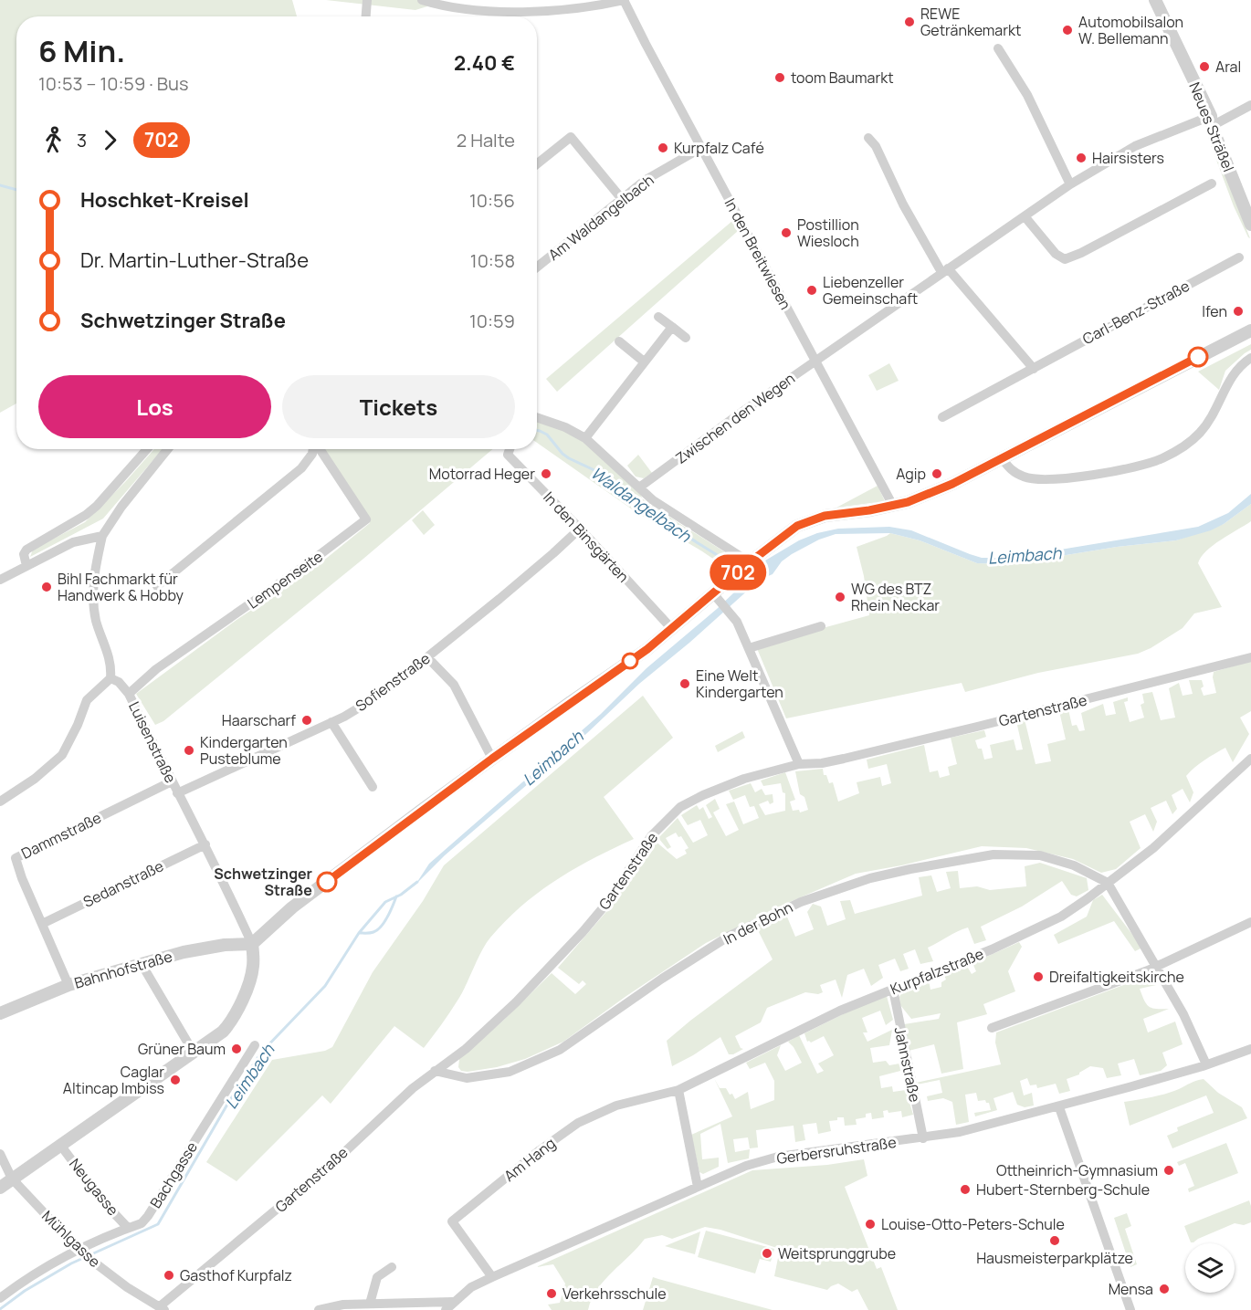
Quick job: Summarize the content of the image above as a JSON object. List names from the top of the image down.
{
  "streets": {
    "street": [
      "Neues Sträßel",
      "Am Waldangelbach",
      "In den Breitwiesen",
      "Carl-Benz-Straße",
      "Zwischen den Wegen",
      "In den Binsgärten",
      "Lempenseite",
      "Sofienstraße",
      "Gartenstraße",
      "Luisenstraße",
      "Dammstraße",
      "Sedanstraße",
      "In der Bohn",
      "Bahnhofstraße",
      "Kurpfalzstraße",
      "Jahnstraße",
      "Gerbersruhstraße",
      "Am Hang",
      "Bachgasse",
      "Neugasse",
      "Mühlgasse"
    ]
  },
  "crossings": [
    ["Neues Sträßel", "Zwischen den Wegen"],
    ["Am Waldangelbach", "In den Breitwiesen"],
    ["In den Breitwiesen", "Zwischen den Wegen"],
    ["In den Binsgärten", "Sofienstraße"],
    ["Lempenseite", "Luisenstraße"],
    ["Sofienstraße", "Luisenstraße"],
    ["Gartenstraße", "In der Bohn"],
    ["Gartenstraße", "Mühlgasse"],
    ["Luisenstraße", "Dammstraße"],
    ["Luisenstraße", "Sedanstraße"],
    ["Luisenstraße", "Bahnhofstraße"],
    ["Dammstraße", "Sedanstraße"],
    ["Dammstraße", "Bahnhofstraße"],
    ["In der Bohn", "Kurpfalzstraße"],
    ["Kurpfalzstraße", "Jahnstraße"],
    ["Kurpfalzstraße", "Am Hang"],
    ["Jahnstraße", "Gerbersruhstraße"],
    ["Gerbersruhstraße", "Am Hang"],
    ["Bachgasse", "Neugasse"],
    ["Bachgasse", "Mühlgasse"]
  ],
  "water": ["Waldangelbach", "Leimbach"],
  "places": [
    "REWE Getränkemarkt",
    "Automobilsalon W. Bellemann",
    "Aral",
    "toom Baumarkt",
    "Kurpfalz Café",
    "Hairsisters",
    "Postillion Wiesloch",
    "Liebenzeller Gemeinschaft",
    "Ifen",
    "Motorrad Heger",
    "Agip",
    "Bihl Fachmarkt für Handwerk & Hobby",
    "WG des BTZ Rhein Neckar",
    "Eine Welt Kindergarten",
    "Haarscharf",
    "Kindergarten Pusteblume",
    "Schwetzinger Straße",
    "Dreifaltigkeitskirche",
    "Grüner Baum",
    "Caglar Altincap Imbiss",
    "Ottheinrich-Gymnasium",
    "Hubert-Sternberg-Schule",
    "Louise-Otto-Peters-Schule",
    "Hausmeisterparkplätze",
    "Weitsprunggrube",
    "Gasthof Kurpfalz",
    "Mensa",
    "Verkehrsschule"
  ],
  "lines": ["bus line 702"],
  "page": {
    "on_map": "702",
    "heading": ["6 Min.", "10:53 – 10:59 · Bus", "2.40 €"],
    "legs": ["3", "702", "2 Halte"],
    "list": [
      {
        "name": "Hoschket-Kreisel",
        "value": "10:56"
      },
      {
        "name": "Dr. Martin-Luther-Straße",
        "value": "10:58"
      },
      {
        "name": "Schwetzinger Straße",
        "value": "10:59"
      }
    ],
    "buttons": ["Los", "Tickets"]
  }
}
